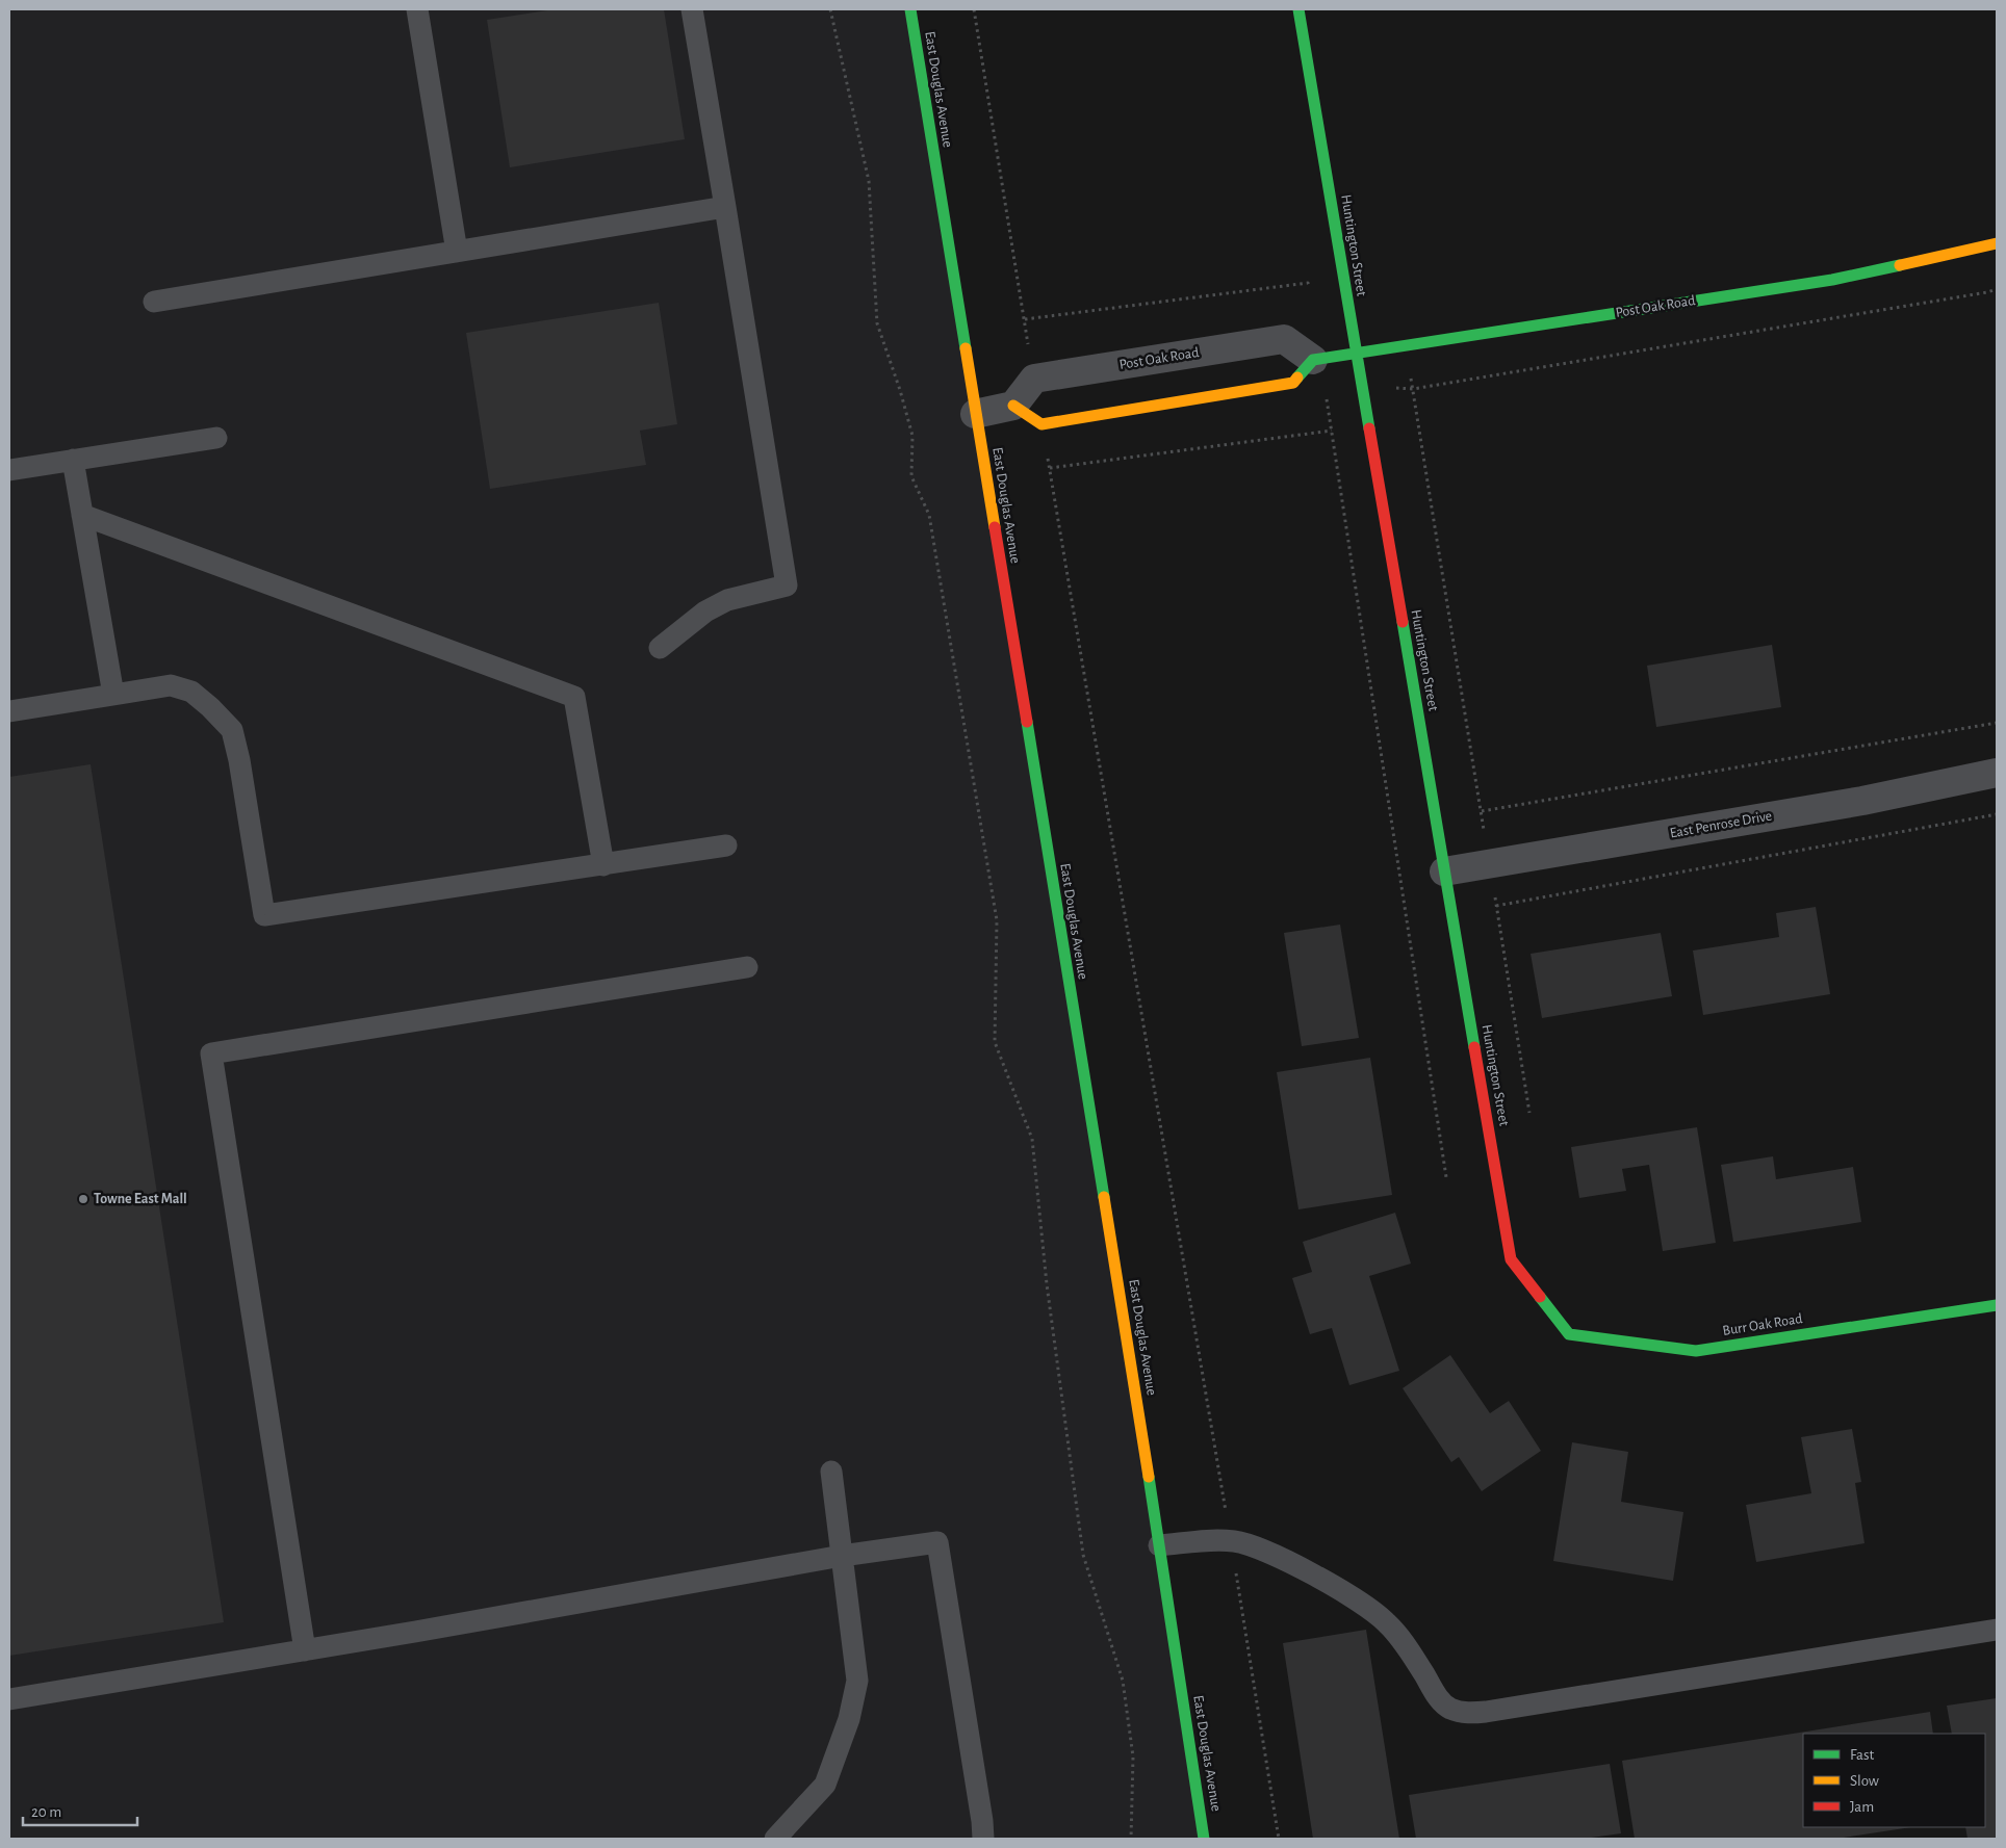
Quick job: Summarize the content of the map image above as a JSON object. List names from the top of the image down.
{
  "streets": {
    "street": [
      "East Douglas Avenue",
      "Huntington Street",
      "Post Oak Road",
      "East Penrose Drive",
      "Burr Oak Road"
    ]
  },
  "crossings": [
    ["Huntington Street", "Post Oak Road"],
    ["Huntington Street", "East Penrose Drive"],
    ["Huntington Street", "Burr Oak Road"]
  ],
  "places": ["Towne East Mall"],
  "legend": ["Fast", "Slow", "Jam"],
  "scale_bar": "20 m"
}
